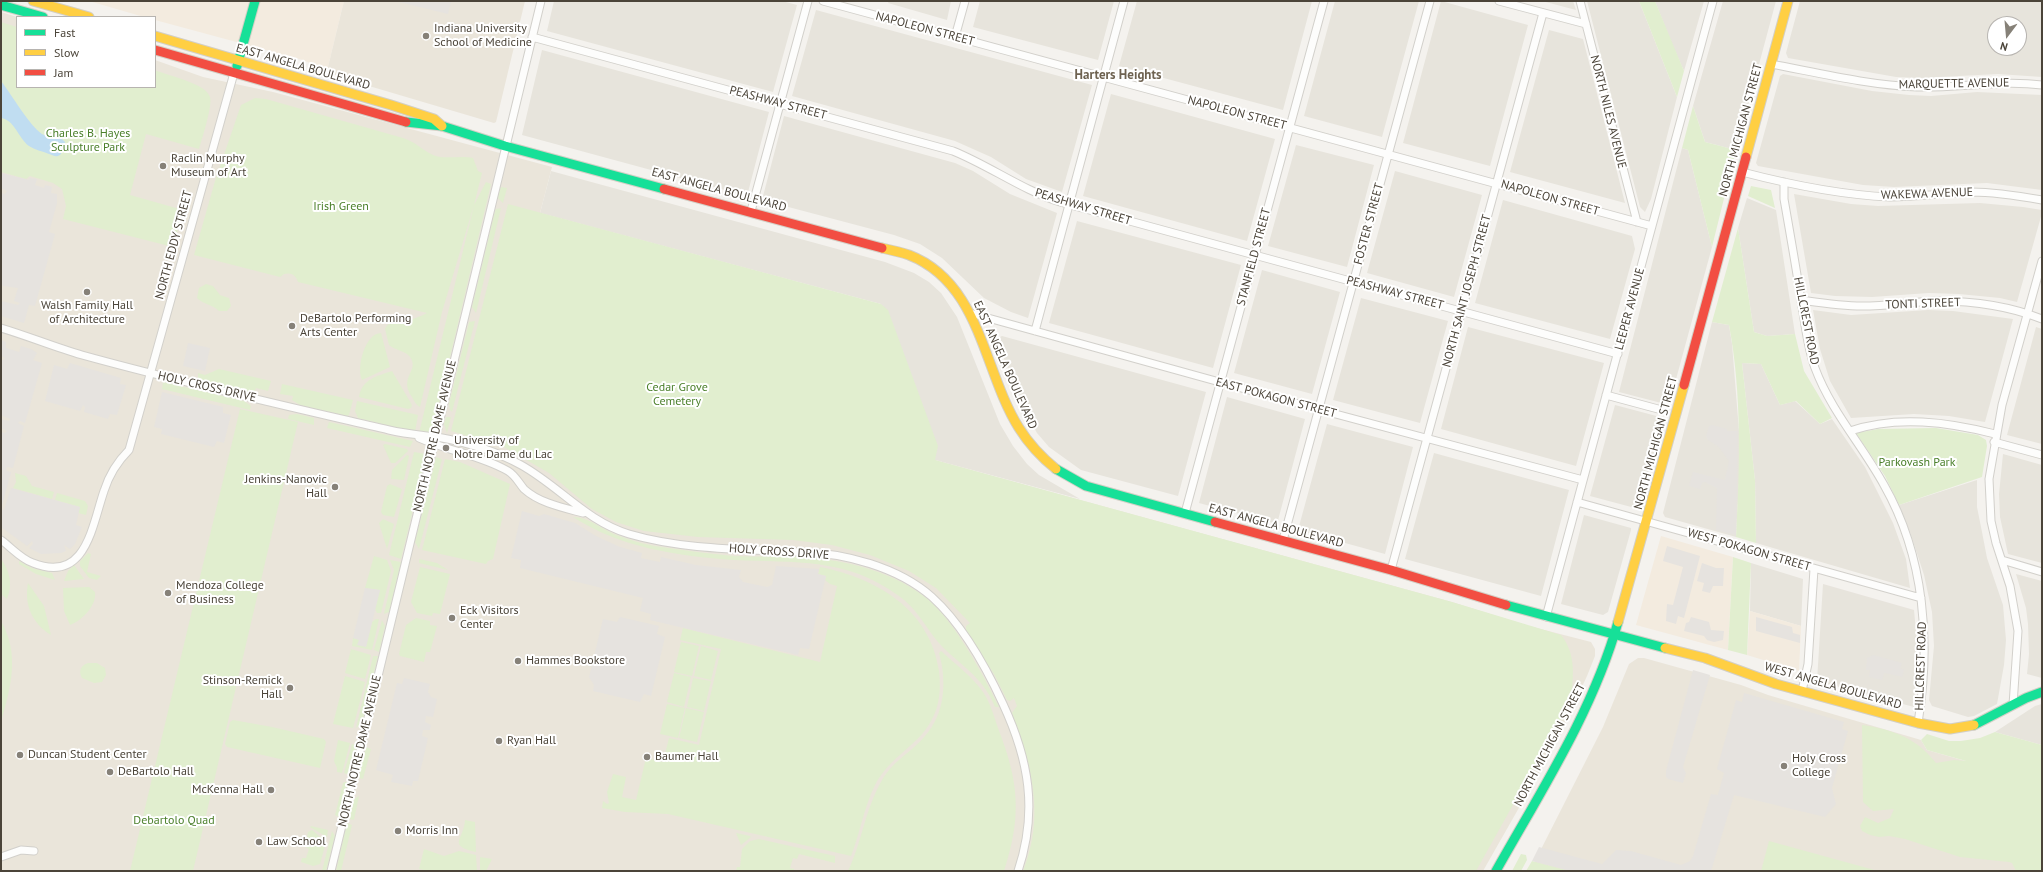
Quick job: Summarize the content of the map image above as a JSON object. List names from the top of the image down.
{
  "streets": {
    "main road": [
      "EAST ANGELA BOULEVARD",
      "NORTH MICHIGAN STREET",
      "NORTH EDDY STREET",
      "WEST ANGELA BOULEVARD"
    ],
    "street": [
      "NAPOLEON STREET",
      "MARQUETTE AVENUE",
      "PEASHWAY STREET",
      "NORTH NILES AVENUE",
      "WAKEWA AVENUE",
      "FOSTER STREET",
      "STANFIELD STREET",
      "NORTH SAINT JOSEPH STREET",
      "TONTI STREET",
      "LEEPER AVENUE",
      "HILLCREST ROAD",
      "HOLY CROSS DRIVE",
      "EAST POKAGON STREET",
      "NORTH NOTRE DAME AVENUE",
      "WEST POKAGON STREET"
    ]
  },
  "crossings": [
    ["NAPOLEON STREET", "NORTH NILES AVENUE"],
    ["NAPOLEON STREET", "FOSTER STREET"],
    ["NAPOLEON STREET", "STANFIELD STREET"],
    ["NAPOLEON STREET", "NORTH SAINT JOSEPH STREET"],
    ["NAPOLEON STREET", "LEEPER AVENUE"],
    ["EAST ANGELA BOULEVARD", "NORTH MICHIGAN STREET"],
    ["EAST ANGELA BOULEVARD", "FOSTER STREET"],
    ["EAST ANGELA BOULEVARD", "NORTH EDDY STREET"],
    ["EAST ANGELA BOULEVARD", "STANFIELD STREET"],
    ["EAST ANGELA BOULEVARD", "NORTH SAINT JOSEPH STREET"],
    ["EAST ANGELA BOULEVARD", "LEEPER AVENUE"],
    ["EAST ANGELA BOULEVARD", "EAST POKAGON STREET"],
    ["EAST ANGELA BOULEVARD", "NORTH NOTRE DAME AVENUE"],
    ["EAST ANGELA BOULEVARD", "WEST ANGELA BOULEVARD"],
    ["MARQUETTE AVENUE", "NORTH MICHIGAN STREET"],
    ["PEASHWAY STREET", "FOSTER STREET"],
    ["PEASHWAY STREET", "STANFIELD STREET"],
    ["PEASHWAY STREET", "NORTH SAINT JOSEPH STREET"],
    ["PEASHWAY STREET", "LEEPER AVENUE"],
    ["PEASHWAY STREET", "NORTH NOTRE DAME AVENUE"],
    ["NORTH MICHIGAN STREET", "WAKEWA AVENUE"],
    ["NORTH MICHIGAN STREET", "WEST POKAGON STREET"],
    ["NORTH MICHIGAN STREET", "WEST ANGELA BOULEVARD"],
    ["WAKEWA AVENUE", "HILLCREST ROAD"],
    ["FOSTER STREET", "EAST POKAGON STREET"],
    ["NORTH EDDY STREET", "HOLY CROSS DRIVE"],
    ["STANFIELD STREET", "EAST POKAGON STREET"],
    ["NORTH SAINT JOSEPH STREET", "EAST POKAGON STREET"],
    ["TONTI STREET", "HILLCREST ROAD"],
    ["LEEPER AVENUE", "EAST POKAGON STREET"],
    ["LEEPER AVENUE", "WEST POKAGON STREET"],
    ["HILLCREST ROAD", "WEST POKAGON STREET"],
    ["HILLCREST ROAD", "WEST ANGELA BOULEVARD"],
    ["HOLY CROSS DRIVE", "NORTH NOTRE DAME AVENUE"]
  ],
  "districts": ["Harters Heights"],
  "parks": [
    "Charles B. Hayes Sculpture Park",
    "Irish Green",
    "Cedar Grove Cemetery",
    "Parkovash Park",
    "Debartolo Quad"
  ],
  "places": [
    "Indiana University School of Medicine",
    "Raclin Murphy Museum of Art",
    "Walsh Family Hall of Architecture",
    "DeBartolo Performing Arts Center",
    "University of Notre Dame du Lac",
    "Jenkins-Nanovic Hall",
    "Mendoza College of Business",
    "Eck Visitors Center",
    "Hammes Bookstore",
    "Stinson-Remick Hall",
    "Ryan Hall",
    "Duncan Student Center",
    "Baumer Hall",
    "Holy Cross College",
    "DeBartolo Hall",
    "McKenna Hall",
    "Morris Inn",
    "Law School"
  ],
  "legend": ["Fast", "Slow", "Jam"],
  "north": "bottom"
}
